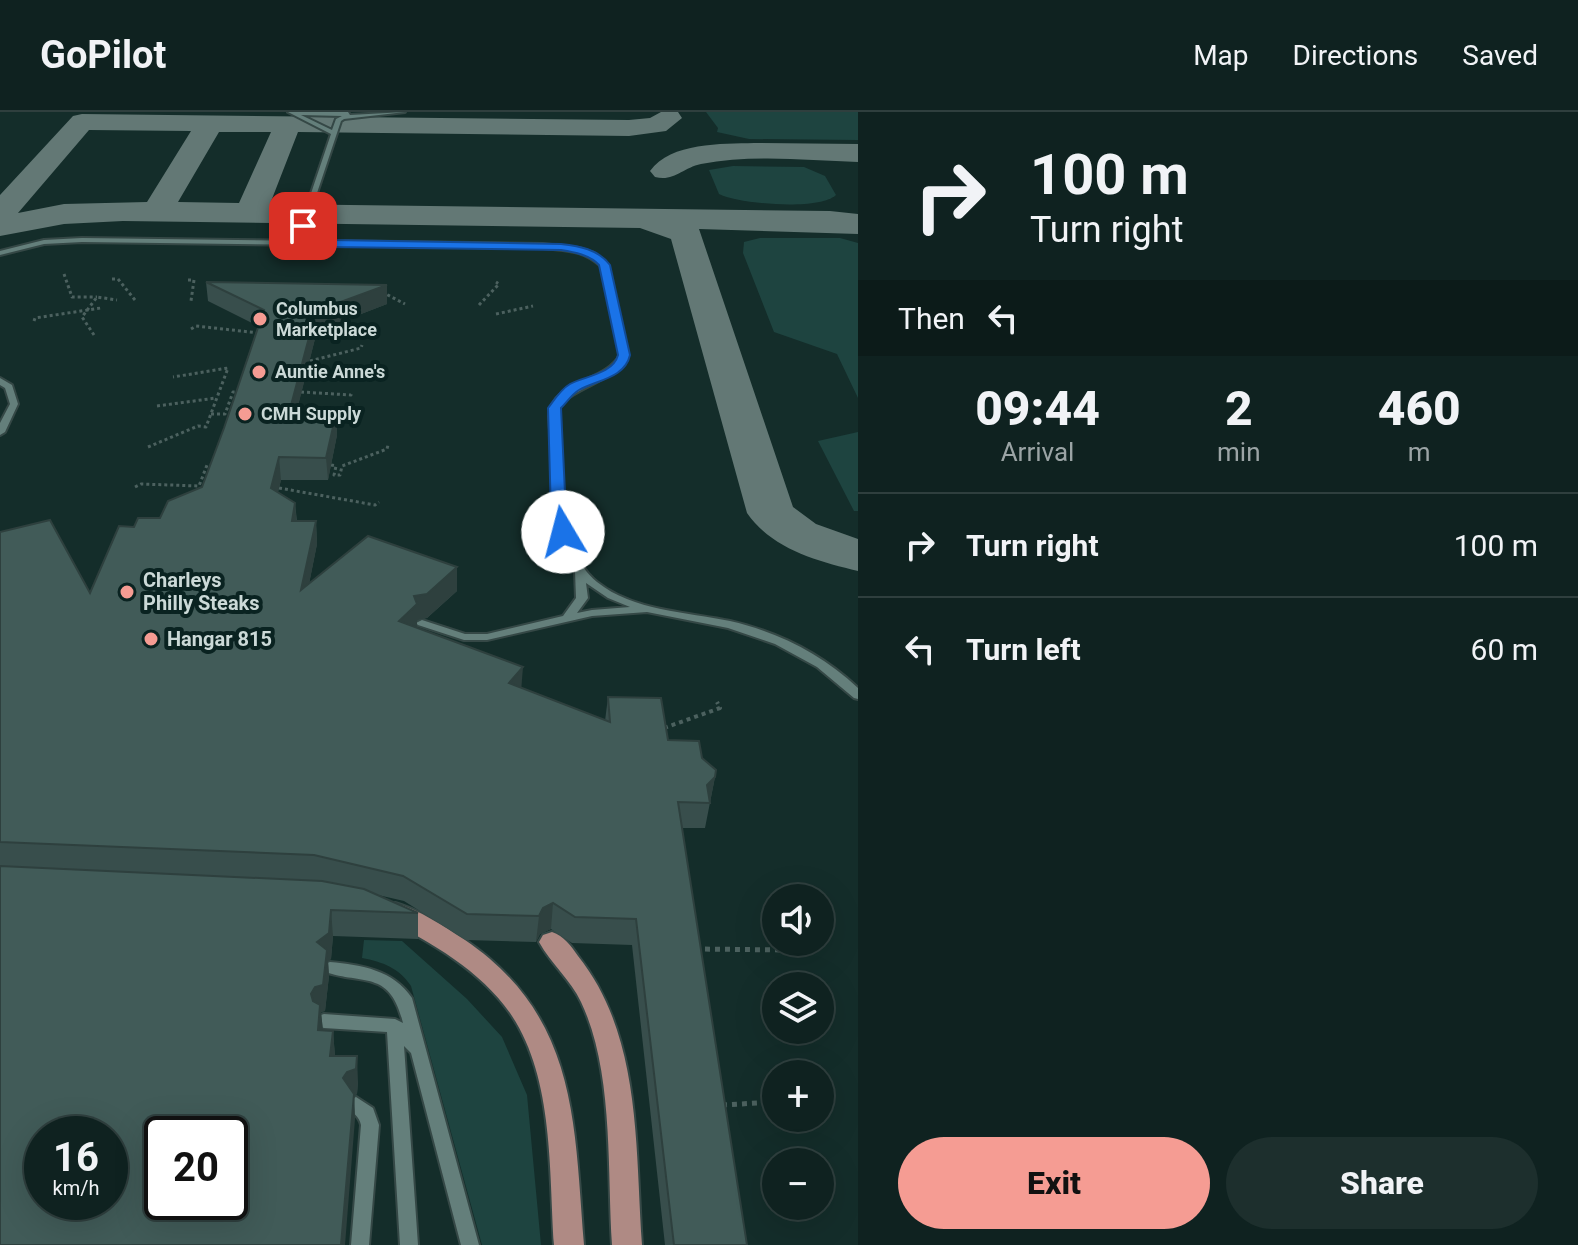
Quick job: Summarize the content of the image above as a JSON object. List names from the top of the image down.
{
  "places": [
    "Columbus Marketplace",
    "Auntie Anne's",
    "CMH Supply",
    "Charleys Philly Steaks",
    "Hangar 815"
  ],
  "page": {
    "header": "GoPilot",
    "nav": ["Map", "Directions", "Saved"],
    "turn": ["100 m", "Turn right"],
    "then": "Then",
    "eta": [
      "09:44",
      "Arrival",
      "2",
      "min",
      "460",
      "m"
    ],
    "list": [
      {
        "name": "Turn right",
        "value": "100 m"
      },
      {
        "name": "Turn left",
        "value": "60 m"
      }
    ],
    "map_buttons": ["+", "−"],
    "speed": "16 km/h",
    "limit": "20",
    "buttons": ["Exit", "Share"]
  }
}
